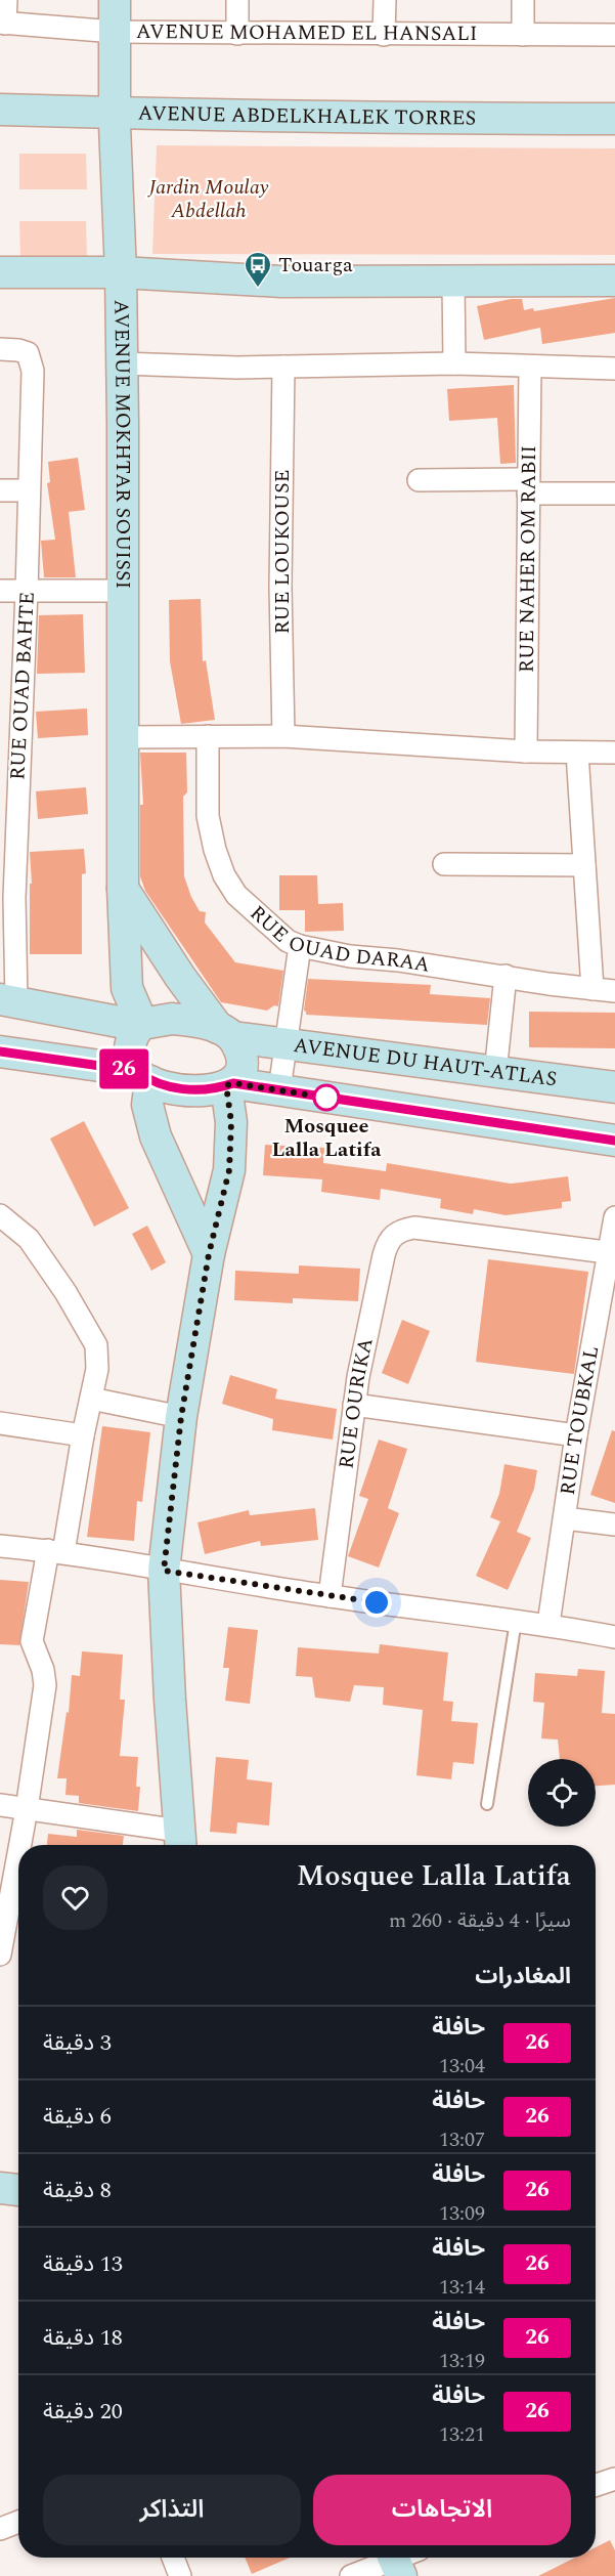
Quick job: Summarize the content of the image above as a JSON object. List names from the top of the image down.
{
  "streets": {
    "street": [
      "AVENUE MOHAMED EL HANSALI",
      "AVENUE ABDELKHALEK TORRES",
      "AVENUE MOKHTAR SOUISSI",
      "RUE LOUKOUSE",
      "RUE NAHER OM RABII",
      "RUE OUAD BAHTE",
      "RUE OUAD DARAA",
      "AVENUE DU HAUT-ATLAS",
      "RUE OURIKA",
      "RUE TOUBKAL"
    ]
  },
  "crossings": [
    ["AVENUE MOHAMED EL HANSALI", "AVENUE MOKHTAR SOUISSI"],
    ["AVENUE ABDELKHALEK TORRES", "AVENUE MOKHTAR SOUISSI"],
    ["AVENUE MOKHTAR SOUISSI", "AVENUE DU HAUT-ATLAS"],
    ["RUE OURIKA", "RUE TOUBKAL"]
  ],
  "parks": ["Jardin Moulay Abdellah"],
  "places": {
    "bus stop": ["Touarga"],
    "other": ["Mosquee Lalla Latifa"]
  },
  "lines": ["bus line 26"],
  "page": {
    "on_map": "26",
    "heading": [
      ["Mosquee Lalla Latifa", "سيرًا · 4 دقيقة · 260 m"],
      "المغادرات"
    ],
    "list": [
      {
        "mark": "26",
        "name": "حافلة",
        "note": "13:04",
        "value": "3 دقيقة"
      },
      {
        "mark": "26",
        "name": "حافلة",
        "note": "13:07",
        "value": "6 دقيقة"
      },
      {
        "mark": "26",
        "name": "حافلة",
        "note": "13:09",
        "value": "8 دقيقة"
      },
      {
        "mark": "26",
        "name": "حافلة",
        "note": "13:14",
        "value": "13 دقيقة"
      },
      {
        "mark": "26",
        "name": "حافلة",
        "note": "13:19",
        "value": "18 دقيقة"
      },
      {
        "mark": "26",
        "name": "حافلة",
        "note": "13:21",
        "value": "20 دقيقة"
      }
    ],
    "buttons": ["الاتجاهات", "التذاكر"]
  }
}
